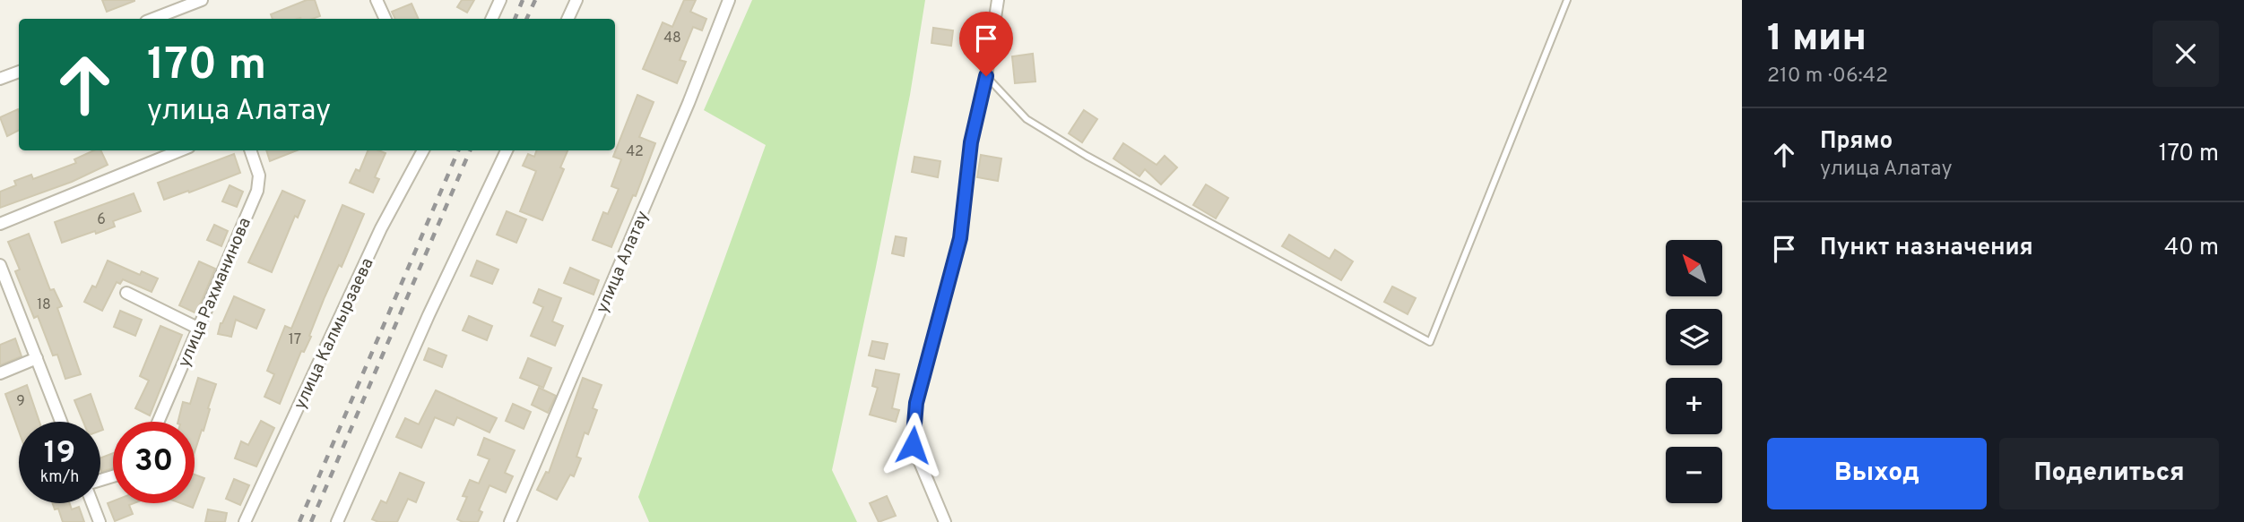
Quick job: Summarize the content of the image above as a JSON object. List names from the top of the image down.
{
  "streets": {
    "street": ["улица Алатау", "улица Рахманинова", "улица Калмырзаева"]
  },
  "house_numbers": [
    "48",
    "42",
    "6",
    "18",
    "17",
    "9"
  ],
  "north": "top left",
  "page": {
    "heading": ["1 мин", "210 m · 06:42"],
    "turn": ["170 m", "улица Алатау"],
    "list": [
      {
        "name": "Прямо",
        "note": "улица Алатау",
        "value": "170 m"
      },
      {
        "name": "Пункт назначения",
        "value": "40 m"
      }
    ],
    "map_buttons": ["+", "−"],
    "speed": "19 km/h",
    "limit": "30",
    "buttons": ["Выход", "Поделиться"]
  }
}
